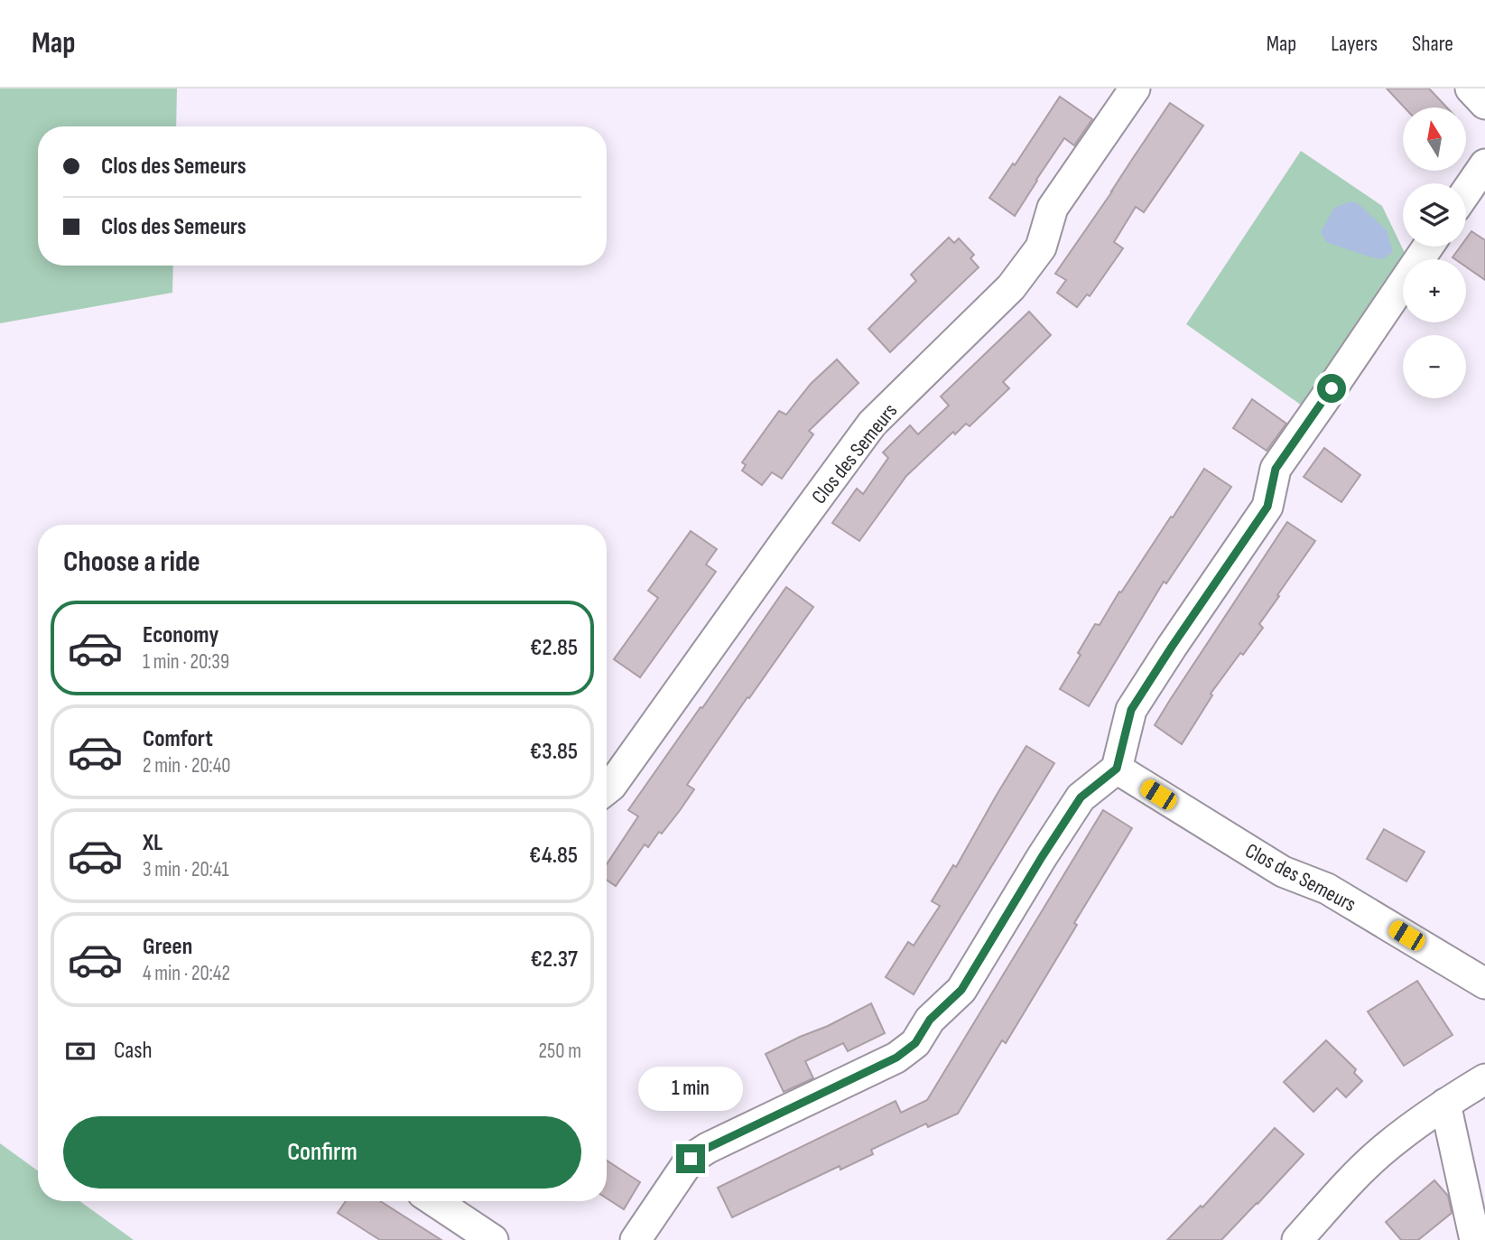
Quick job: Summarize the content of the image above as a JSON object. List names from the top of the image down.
{
  "streets": {
    "street": ["Clos des Semeurs"]
  },
  "north": "top",
  "page": {
    "header": "Map",
    "nav": ["Map", "Layers", "Share"],
    "map_buttons": ["+", "−"],
    "banner": ["Clos des Semeurs", "Clos des Semeurs"],
    "heading": "Choose a ride",
    "list": [
      {
        "name": "Economy",
        "note": "1 min · 20:39",
        "value": "€2.85"
      },
      {
        "name": "Comfort",
        "note": "2 min · 20:40",
        "value": "€3.85"
      },
      {
        "name": "XL",
        "note": "3 min · 20:41",
        "value": "€4.85"
      },
      {
        "name": "Green",
        "note": "4 min · 20:42",
        "value": "€2.37"
      }
    ],
    "pay": ["Cash", "250 m"],
    "bubble": "1 min",
    "buttons": "Confirm"
  }
}
